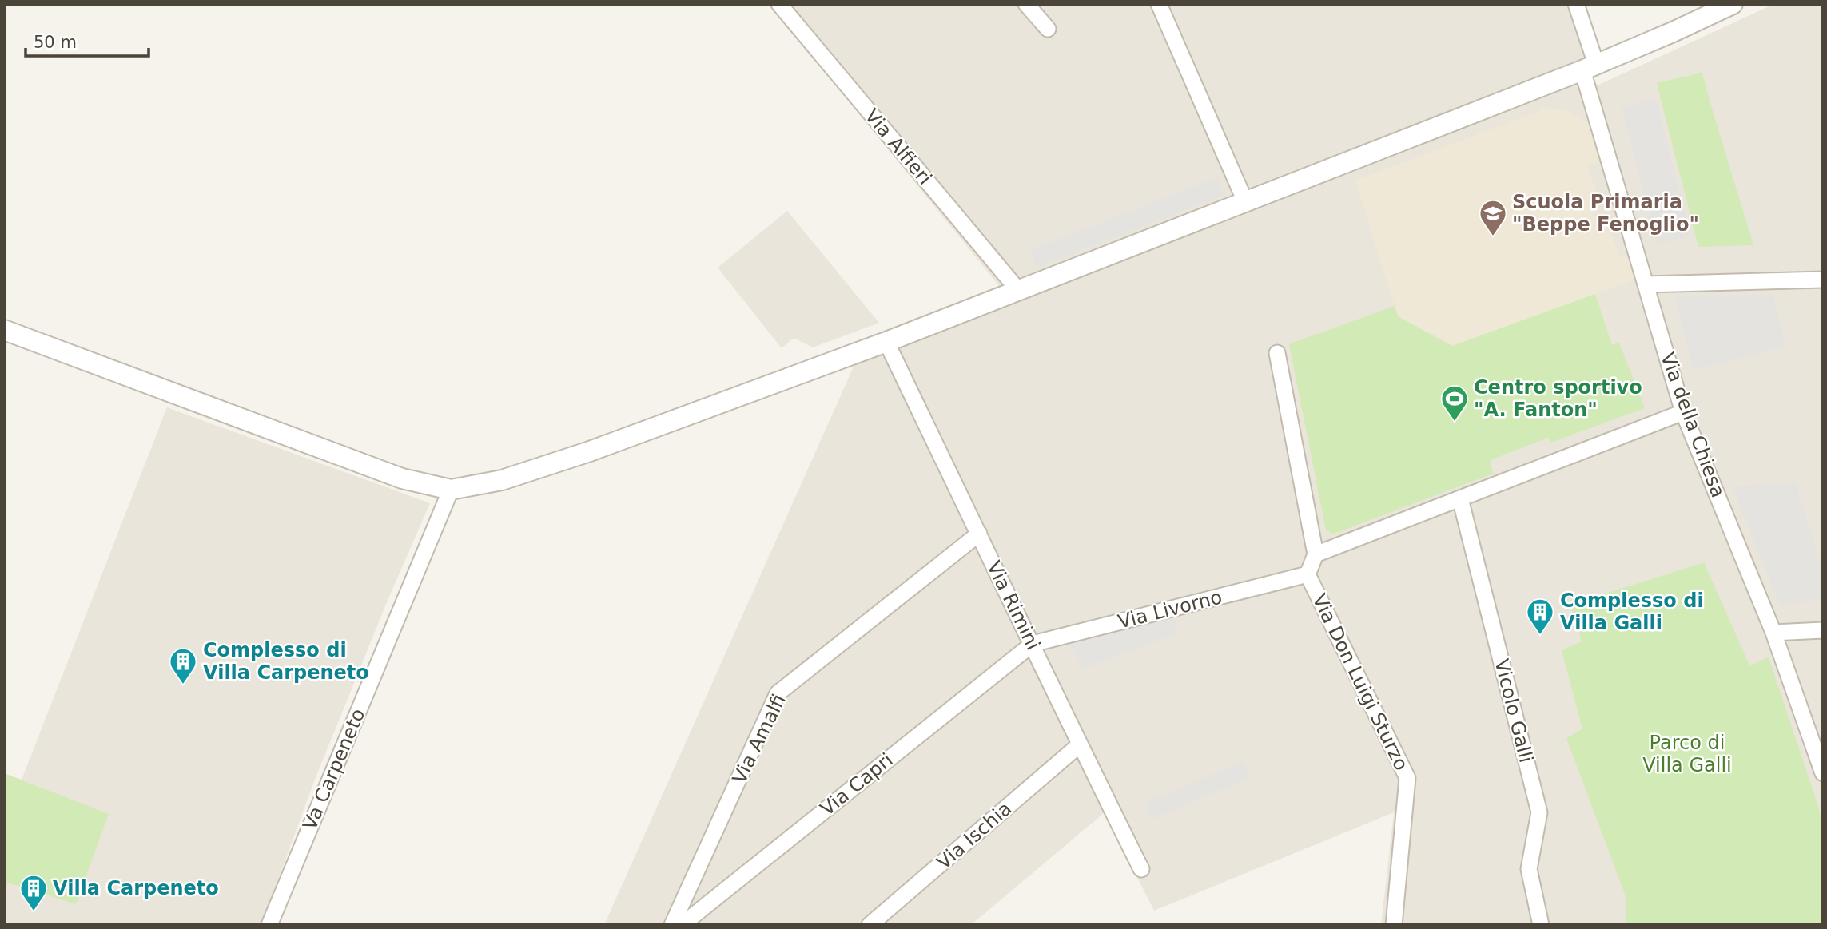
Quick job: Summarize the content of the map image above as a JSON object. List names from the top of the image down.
{
  "streets": {
    "street": [
      "Via Alfieri",
      "Via della Chiesa",
      "Via Rimini",
      "Via Livorno",
      "Via Don Luigi Sturzo",
      "Vicolo Galli",
      "Via Amalfi",
      "Va Carpeneto",
      "Via Capri",
      "Via Ischia"
    ]
  },
  "crossings": [
    ["Via Rimini", "Via Livorno"],
    ["Via Rimini", "Via Amalfi"],
    ["Via Rimini", "Via Capri"],
    ["Via Rimini", "Via Ischia"],
    ["Via Livorno", "Via Don Luigi Sturzo"],
    ["Via Livorno", "Via Capri"]
  ],
  "parks": ["Parco di Villa Galli"],
  "places": {
    "school or university": ["Scuola Primaria \"Beppe Fenoglio\""],
    "sports": ["Centro sportivo \"A. Fanton\""],
    "building": ["Complesso di Villa Galli", "Complesso di Villa Carpeneto", "Villa Carpeneto"]
  },
  "scale_bar": "50 m"
}
